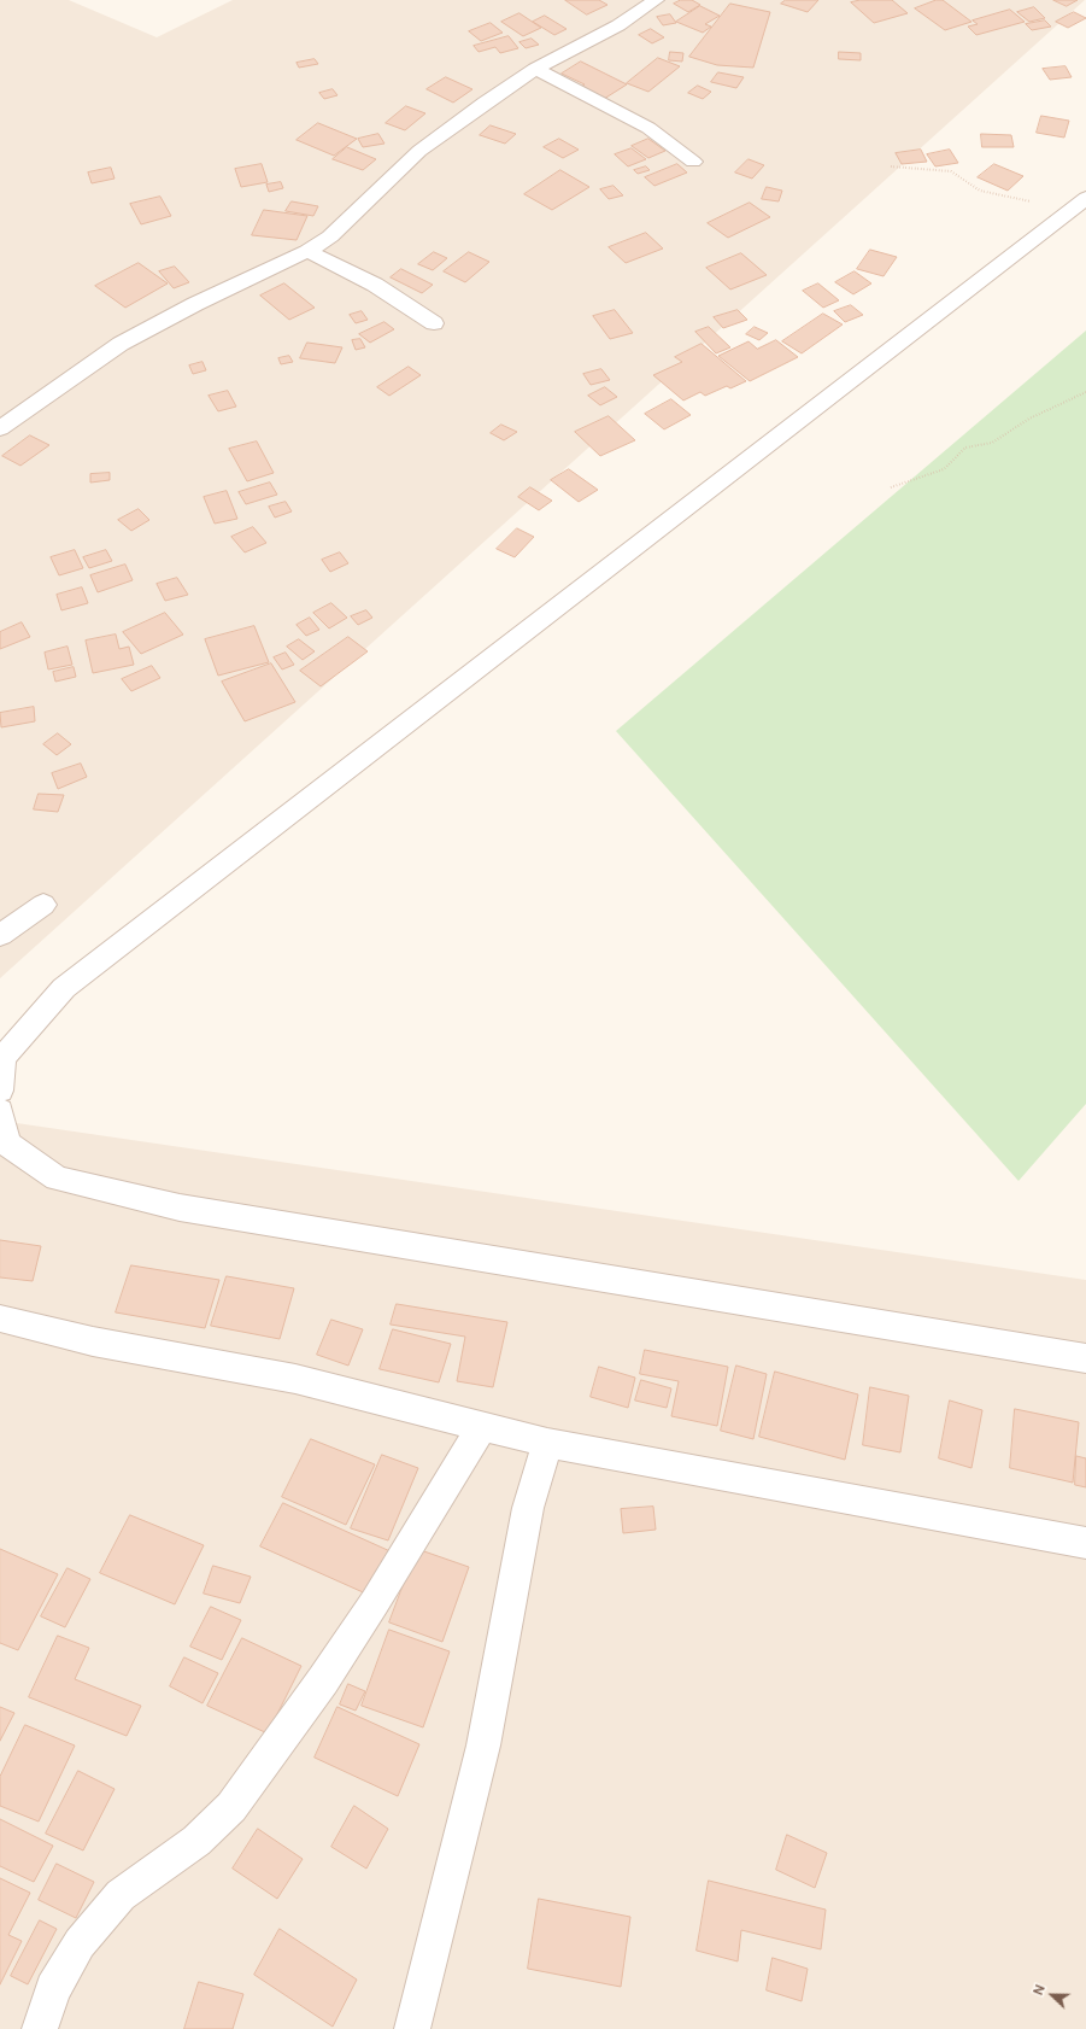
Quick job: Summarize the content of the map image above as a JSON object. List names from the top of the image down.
{
  "north": "left"
}
